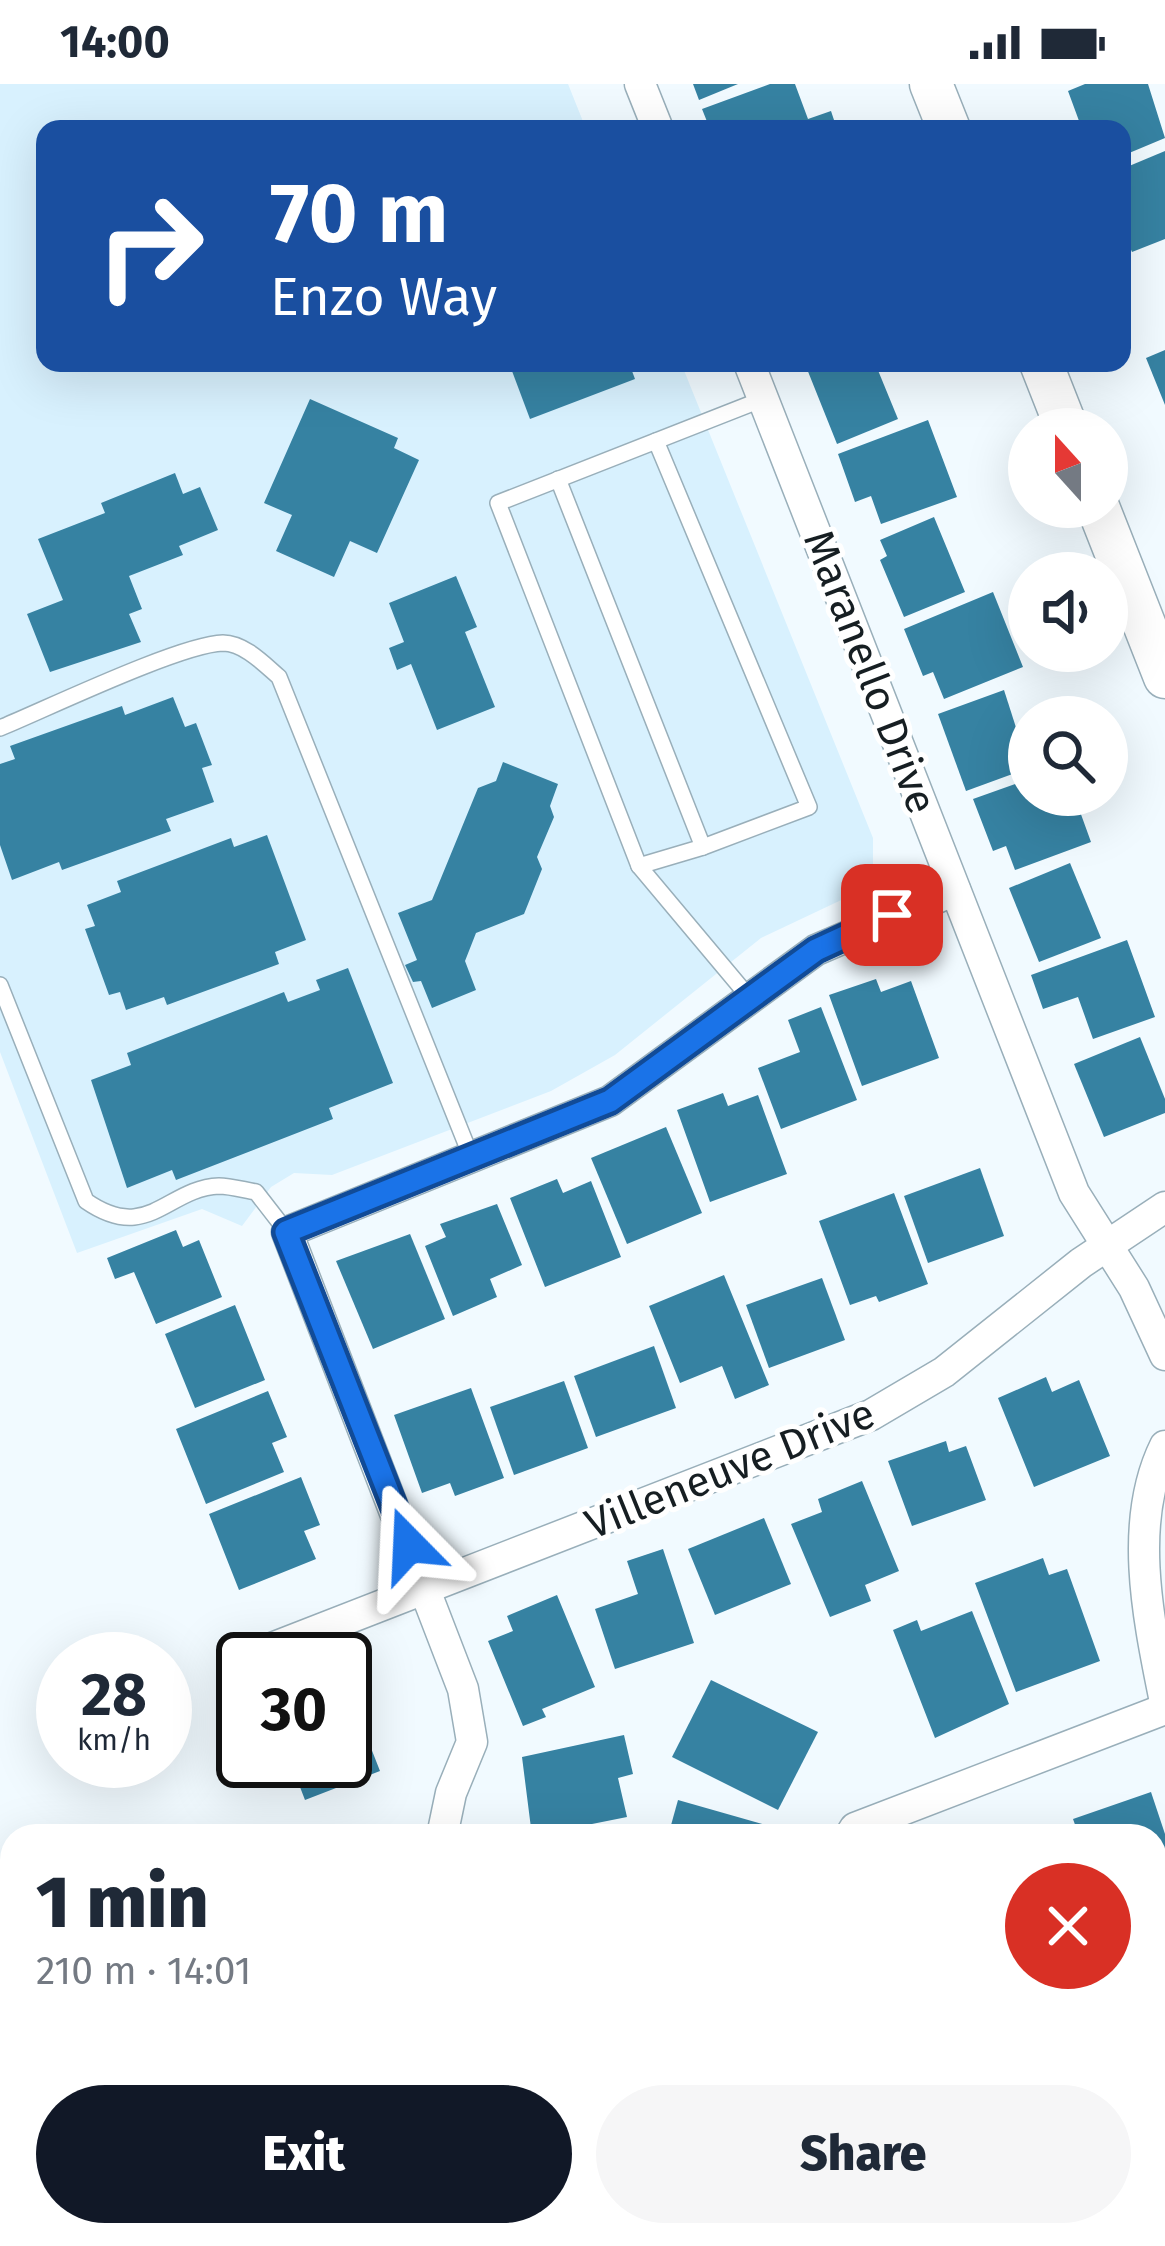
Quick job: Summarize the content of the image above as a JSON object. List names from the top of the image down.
{
  "streets": {
    "street": ["Maranello Drive", "Villeneuve Drive"]
  },
  "crossings": [
    ["Maranello Drive", "Villeneuve Drive"]
  ],
  "north": "top",
  "page": {
    "status": "14:00",
    "turn": ["70 m", "Enzo Way"],
    "speed": "28 km/h",
    "limit": "30",
    "heading": ["1 min", "210 m · 14:01"],
    "buttons": ["Exit", "Share"]
  }
}
